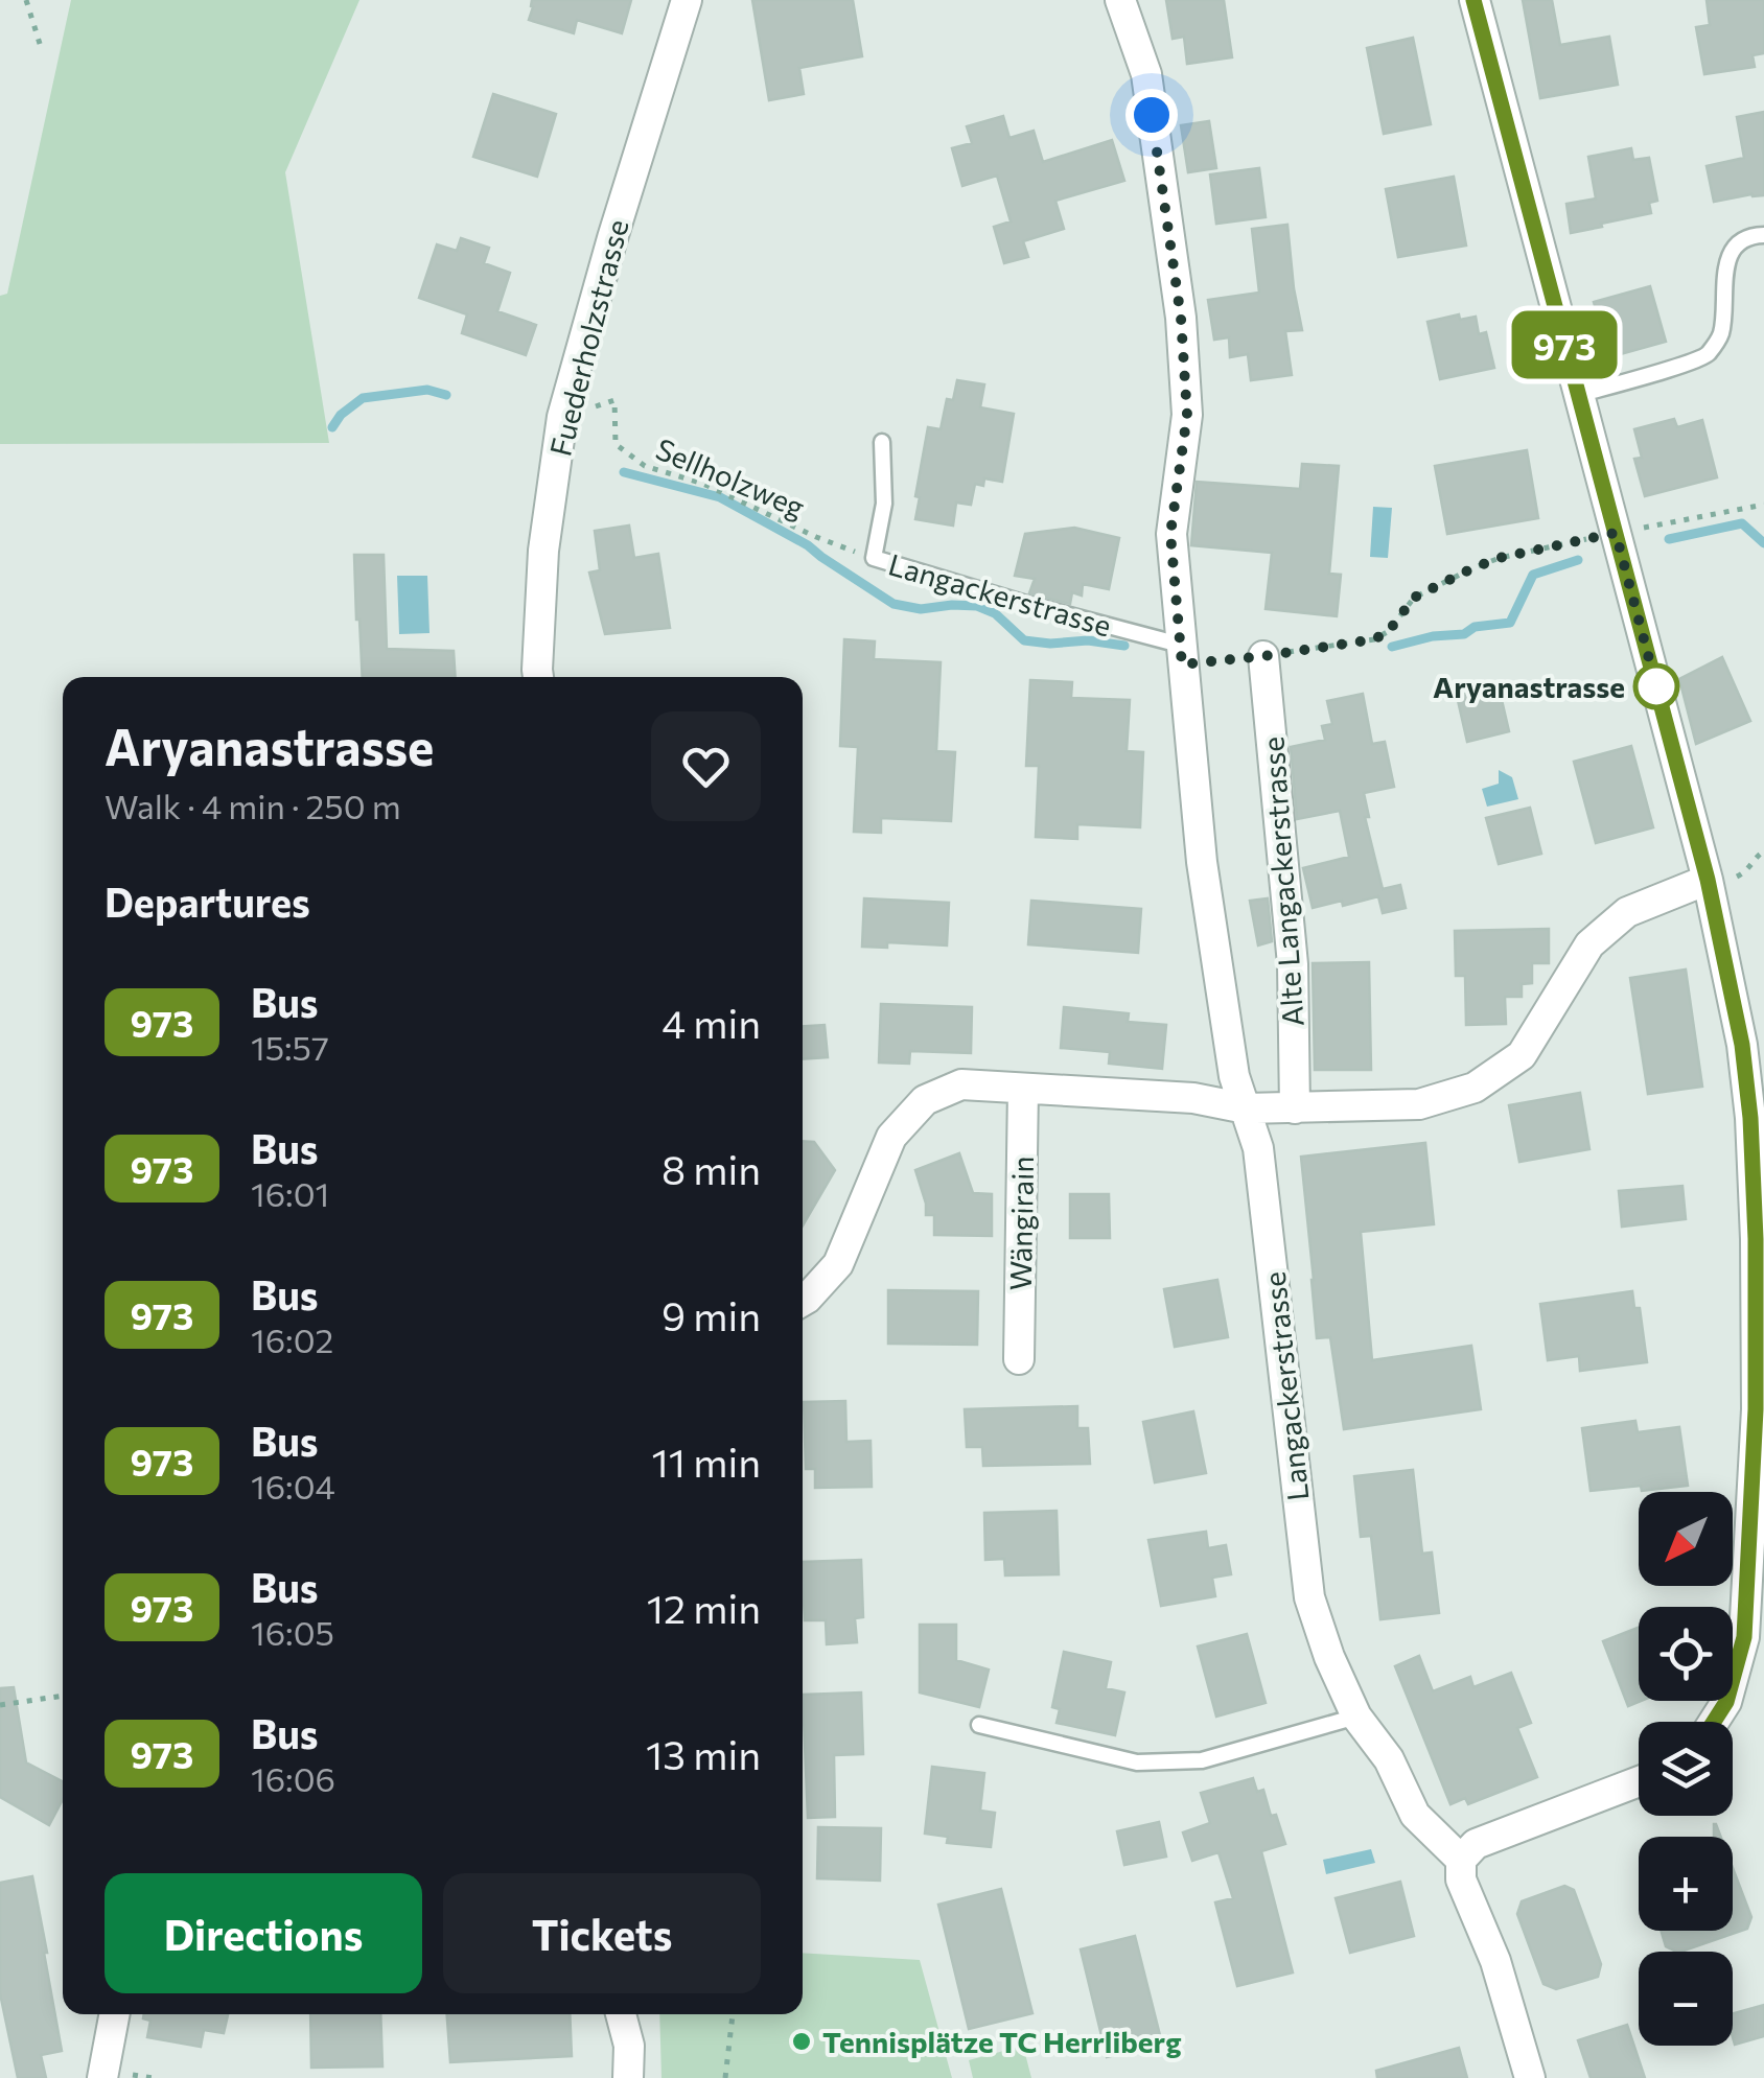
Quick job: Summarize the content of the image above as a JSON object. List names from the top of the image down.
{
  "streets": {
    "street": [
      "Fuederholzstrasse",
      "Langackerstrasse",
      "Alte Langackerstrasse",
      "Wängirain"
    ],
    "path": ["Sellholzweg"]
  },
  "crossings": [
    ["Sellholzweg", "Langackerstrasse"]
  ],
  "places": ["Aryanastrasse", "Tennisplätze TC Herrliberg"],
  "lines": ["bus line 973"],
  "north": "bottom left",
  "page": {
    "on_map": "973",
    "heading": [
      ["Aryanastrasse", "Walk · 4 min · 250 m"],
      "Departures"
    ],
    "list": [
      {
        "mark": "973",
        "name": "Bus",
        "note": "15:57",
        "value": "4 min"
      },
      {
        "mark": "973",
        "name": "Bus",
        "note": "16:01",
        "value": "8 min"
      },
      {
        "mark": "973",
        "name": "Bus",
        "note": "16:02",
        "value": "9 min"
      },
      {
        "mark": "973",
        "name": "Bus",
        "note": "16:04",
        "value": "11 min"
      },
      {
        "mark": "973",
        "name": "Bus",
        "note": "16:05",
        "value": "12 min"
      },
      {
        "mark": "973",
        "name": "Bus",
        "note": "16:06",
        "value": "13 min"
      }
    ],
    "map_buttons": ["+", "−"],
    "buttons": ["Directions", "Tickets"]
  }
}
